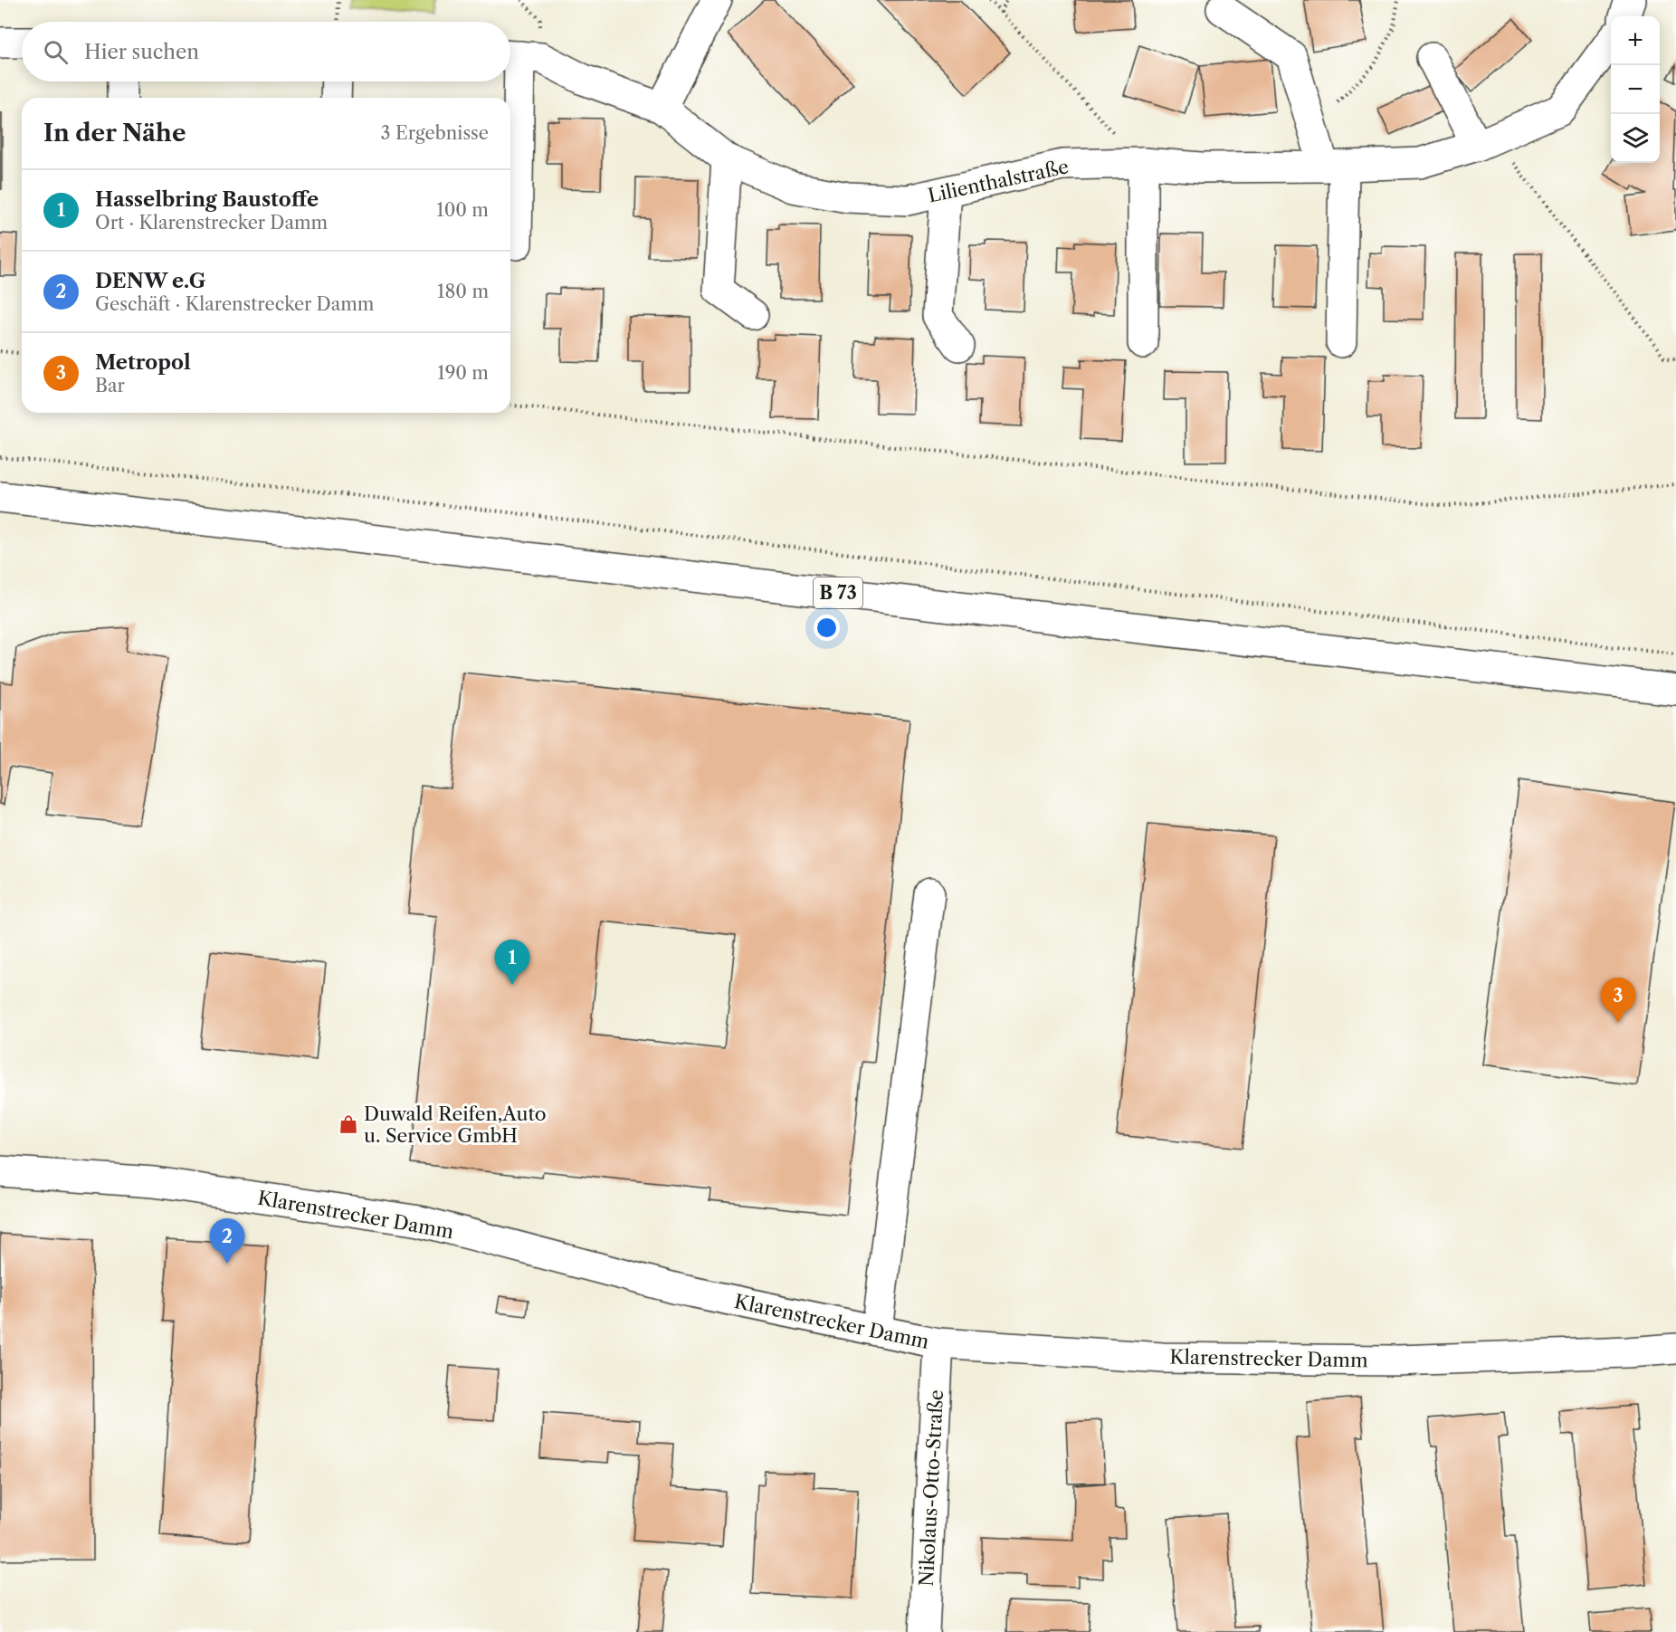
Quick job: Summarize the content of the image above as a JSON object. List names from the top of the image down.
{
  "streets": {
    "street": [
      "Lilienthalstraße",
      "B 73",
      "Klarenstrecker Damm",
      "Nikolaus-Otto-Straße"
    ]
  },
  "crossings": [
    ["Klarenstrecker Damm", "Nikolaus-Otto-Straße"]
  ],
  "places": {
    "shop": ["Duwald Reifen,Auto u. Service GmbH"]
  },
  "page": {
    "map_buttons": ["+", "−"],
    "search": "Hier suchen",
    "heading": ["In der Nähe", "3 Ergebnisse"],
    "list": [
      {
        "mark": "1",
        "name": "Hasselbring Baustoffe",
        "note": "Ort · Klarenstrecker Damm",
        "value": "100 m"
      },
      {
        "mark": "2",
        "name": "DENW e.G",
        "note": "Geschäft · Klarenstrecker Damm",
        "value": "180 m"
      },
      {
        "mark": "3",
        "name": "Metropol",
        "note": "Bar",
        "value": "190 m"
      }
    ],
    "pins": ["1", "3", "2"]
  }
}
